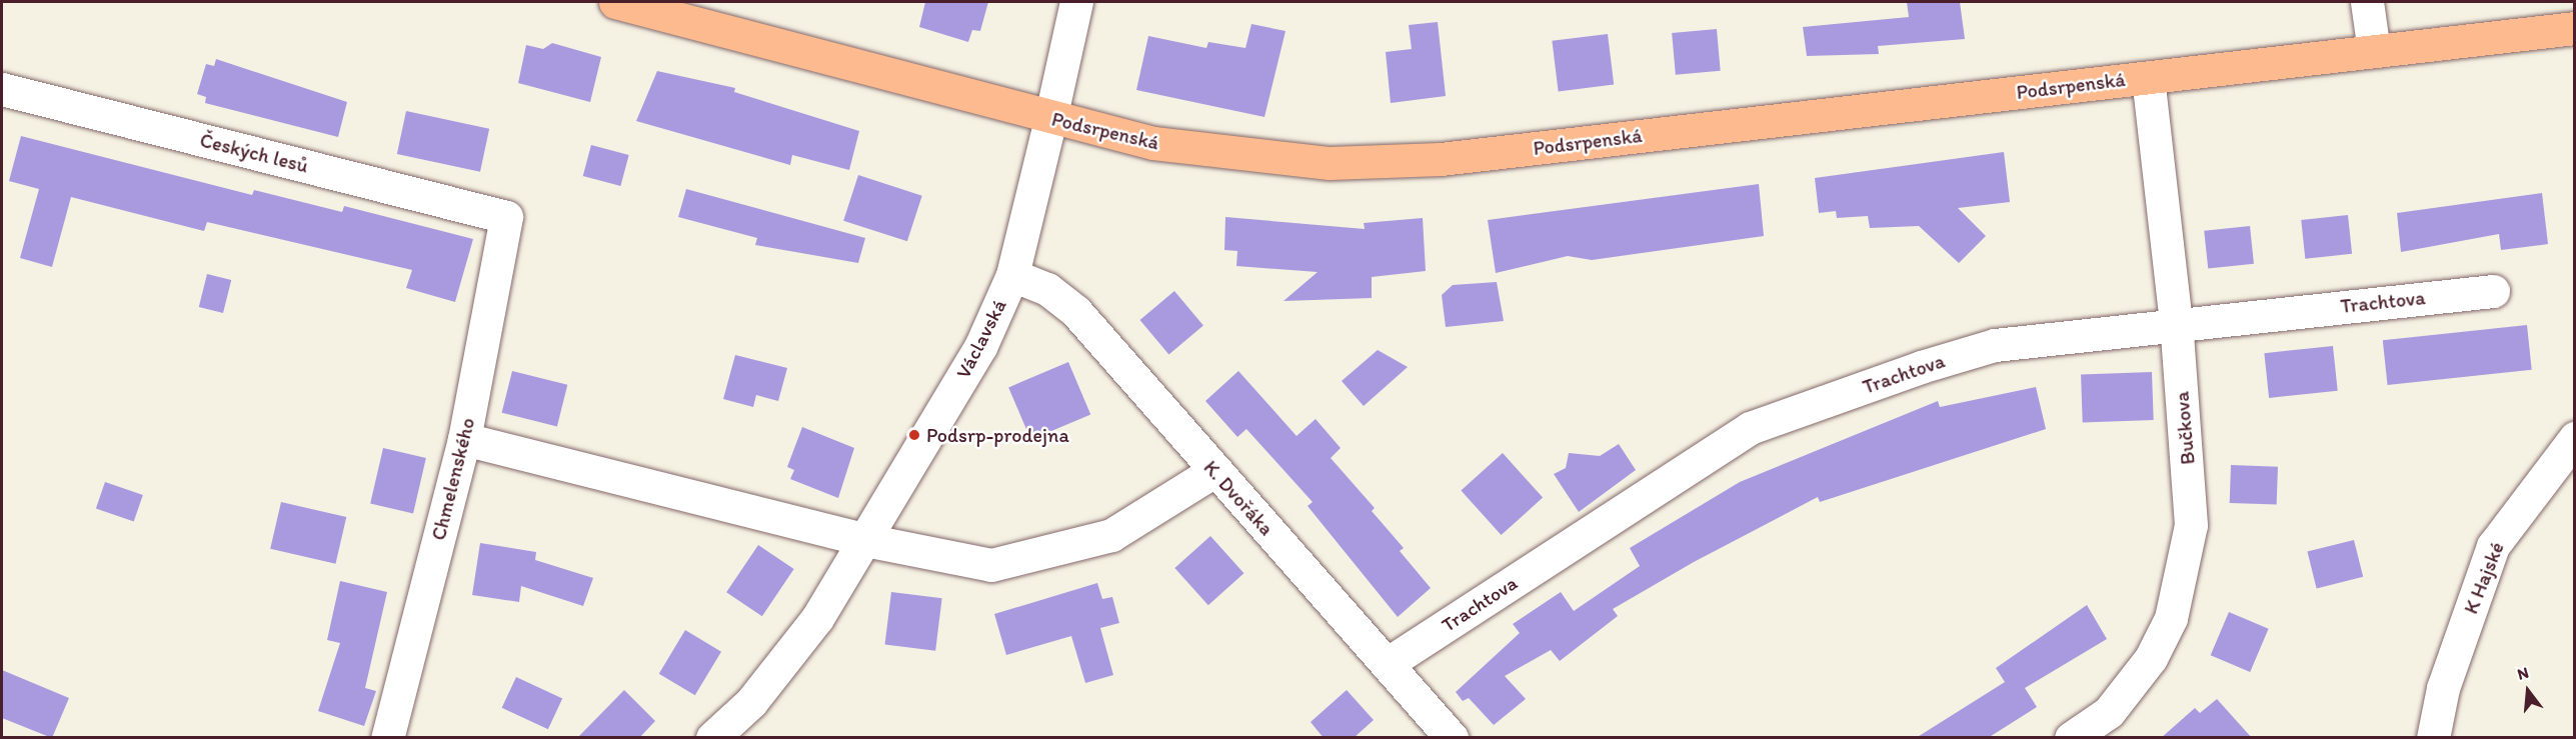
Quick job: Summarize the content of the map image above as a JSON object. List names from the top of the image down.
{
  "streets": {
    "main road": ["Podsrpenská"],
    "street": [
      "Českých lesů",
      "Trachtova",
      "Václavská",
      "Bučkova",
      "Chmelenského",
      "K. Dvořáka",
      "K Hajské"
    ]
  },
  "crossings": [
    ["Podsrpenská", "Václavská"],
    ["Podsrpenská", "Bučkova"],
    ["Českých lesů", "Chmelenského"],
    ["Trachtova", "Bučkova"],
    ["Trachtova", "K. Dvořáka"],
    ["Václavská", "K. Dvořáka"]
  ],
  "places": ["Podsrp-prodejna"],
  "north": "top"
}
